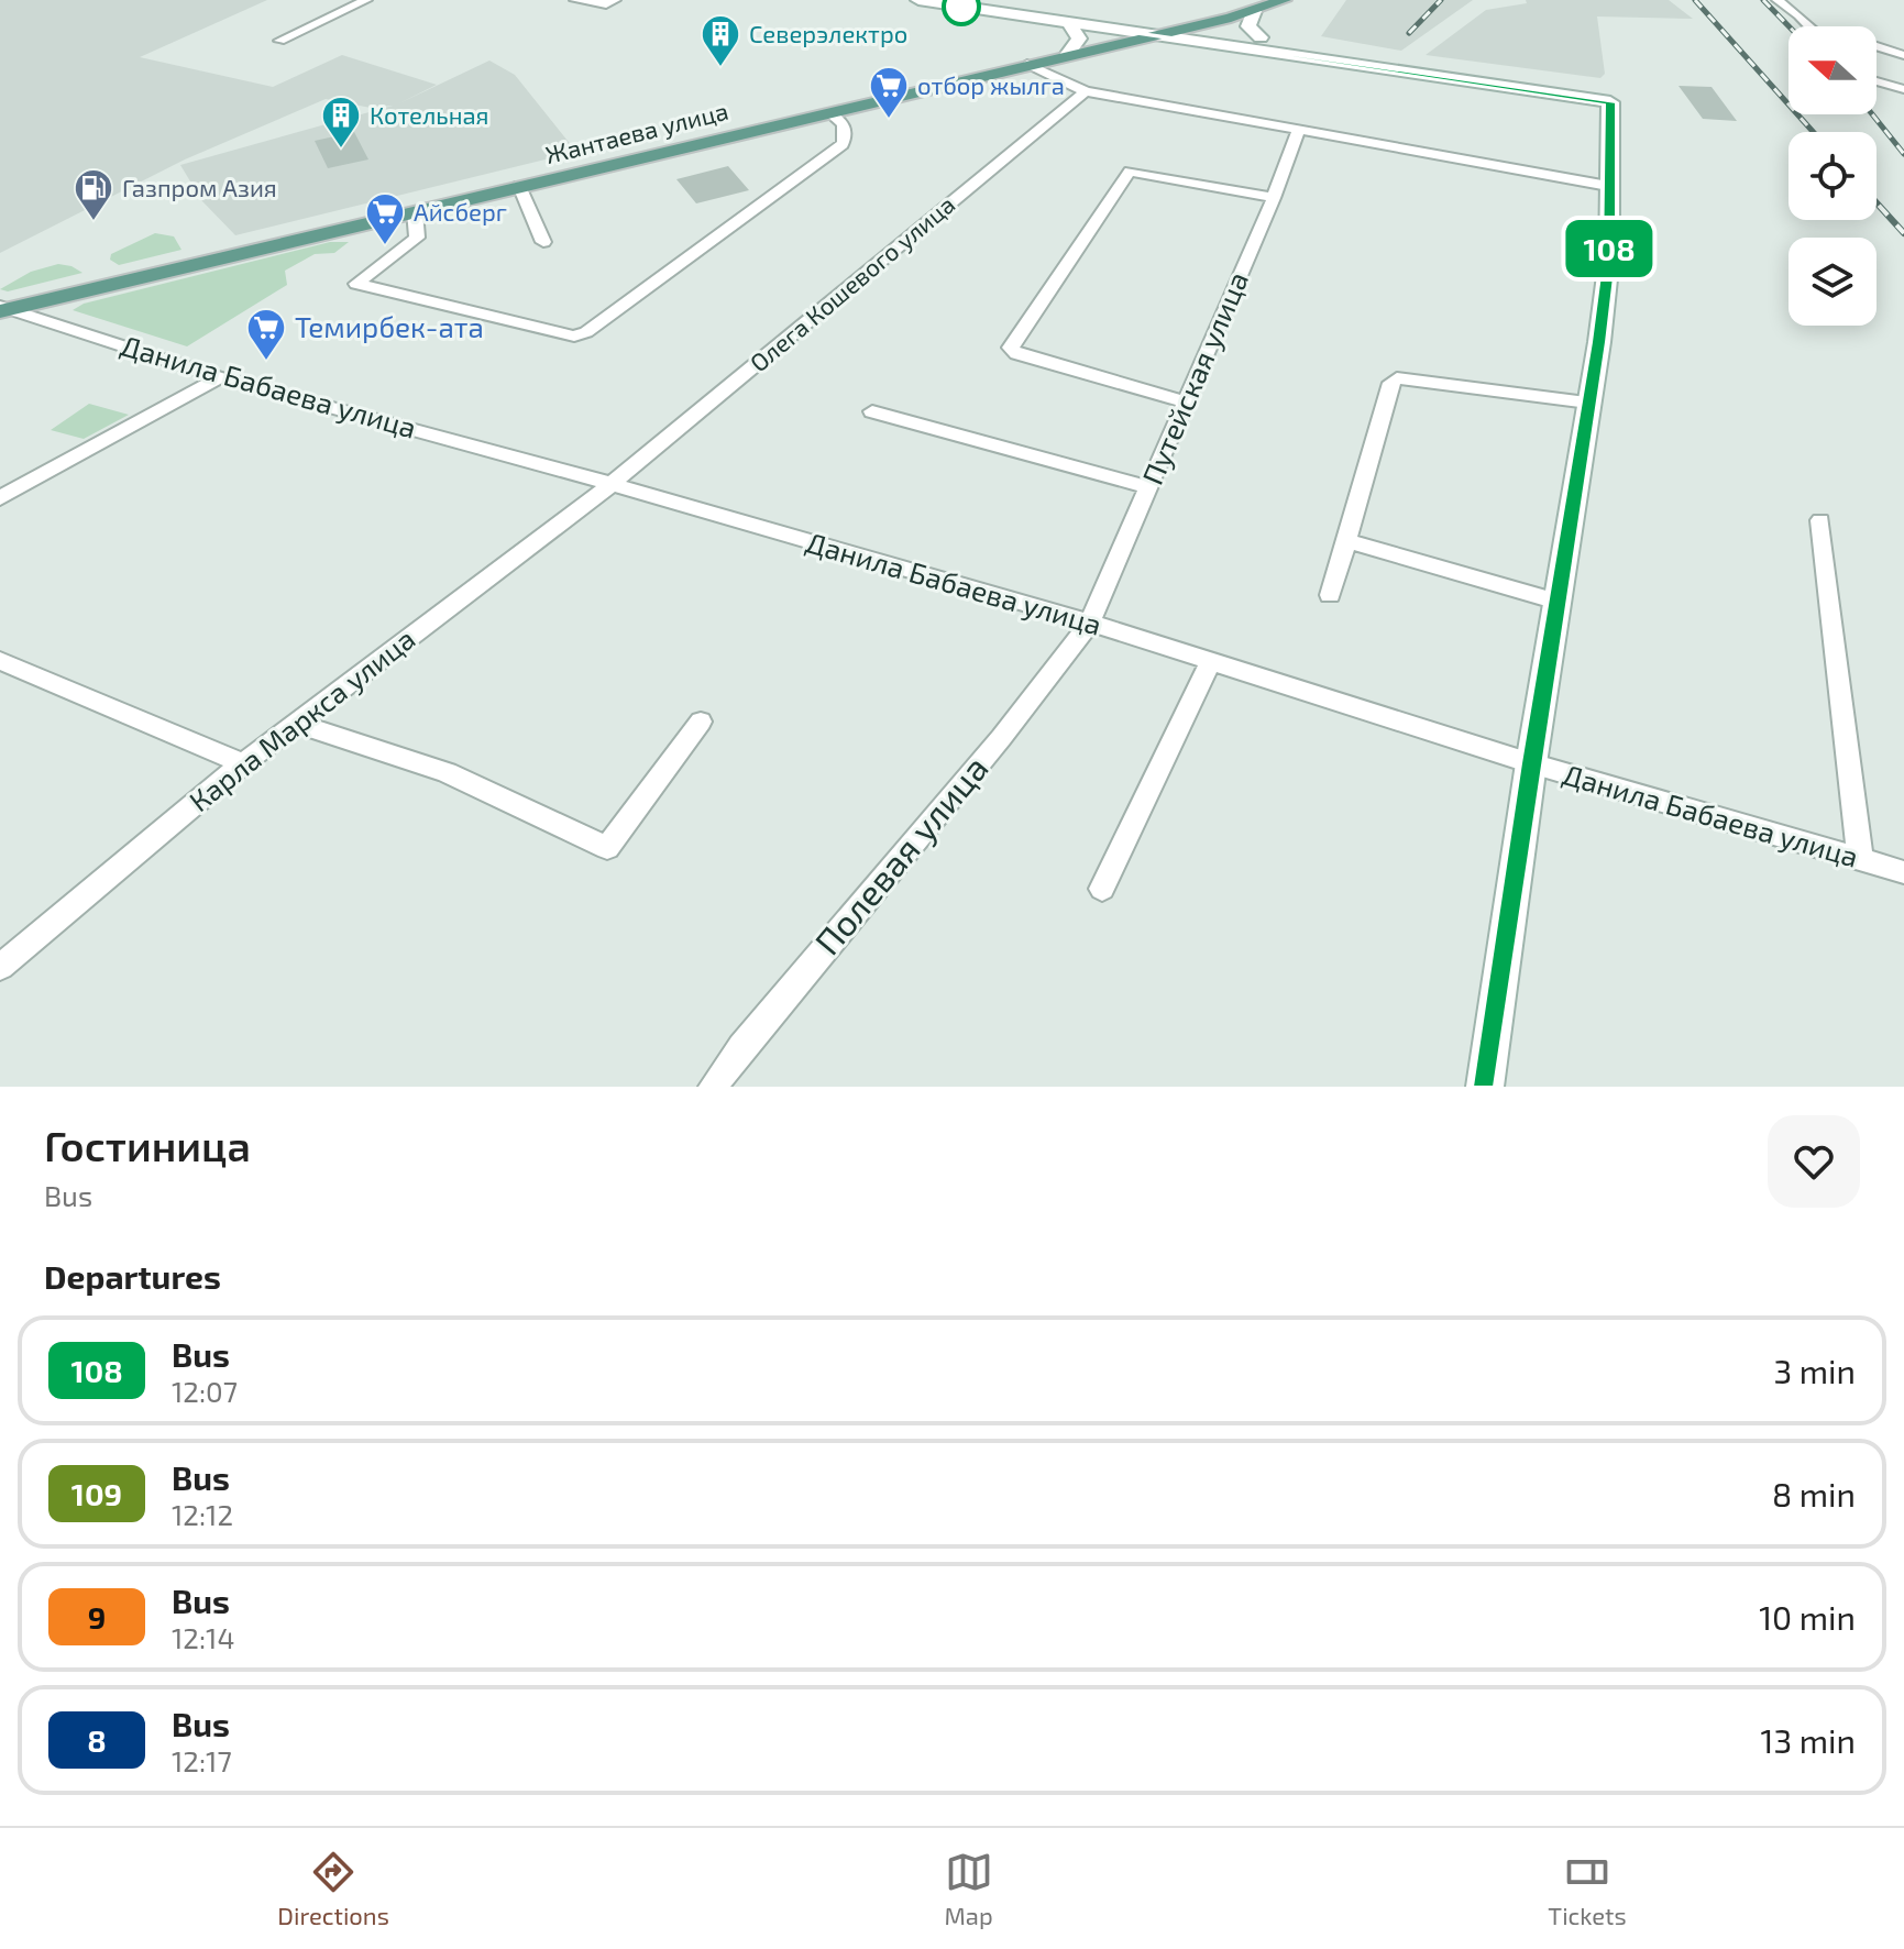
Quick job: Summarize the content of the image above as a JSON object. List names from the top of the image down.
{
  "streets": {
    "main road": ["Жантаева улица"],
    "street": [
      "Олега Кошевого улица",
      "Путейская улица",
      "Данила Бабаева улица",
      "Карла Маркса улица",
      "Полевая улица"
    ]
  },
  "crossings": [
    ["Жантаева улица", "Данила Бабаева улица"],
    ["Олега Кошевого улица", "Данила Бабаева улица"],
    ["Олега Кошевого улица", "Карла Маркса улица"],
    ["Путейская улица", "Данила Бабаева улица"],
    ["Путейская улица", "Полевая улица"],
    ["Данила Бабаева улица", "Карла Маркса улица"],
    ["Данила Бабаева улица", "Полевая улица"]
  ],
  "places": {
    "building": ["Северэлектро", "Котельная"],
    "supermarket": ["отбор жылга", "Айсберг", "Темирбек-ата"],
    "fuel station": ["Газпром Азия"]
  },
  "lines": ["bus line 108"],
  "north": "left",
  "page": {
    "on_map": "108",
    "heading": [
      ["Гостиница", "Bus"],
      "Departures"
    ],
    "list": [
      {
        "mark": "108",
        "name": "Bus",
        "note": "12:07",
        "value": "3 min"
      },
      {
        "mark": "109",
        "name": "Bus",
        "note": "12:12",
        "value": "8 min"
      },
      {
        "mark": "9",
        "name": "Bus",
        "note": "12:14",
        "value": "10 min"
      },
      {
        "mark": "8",
        "name": "Bus",
        "note": "12:17",
        "value": "13 min"
      }
    ],
    "tabs": ["Directions", "Map", "Tickets"]
  }
}
